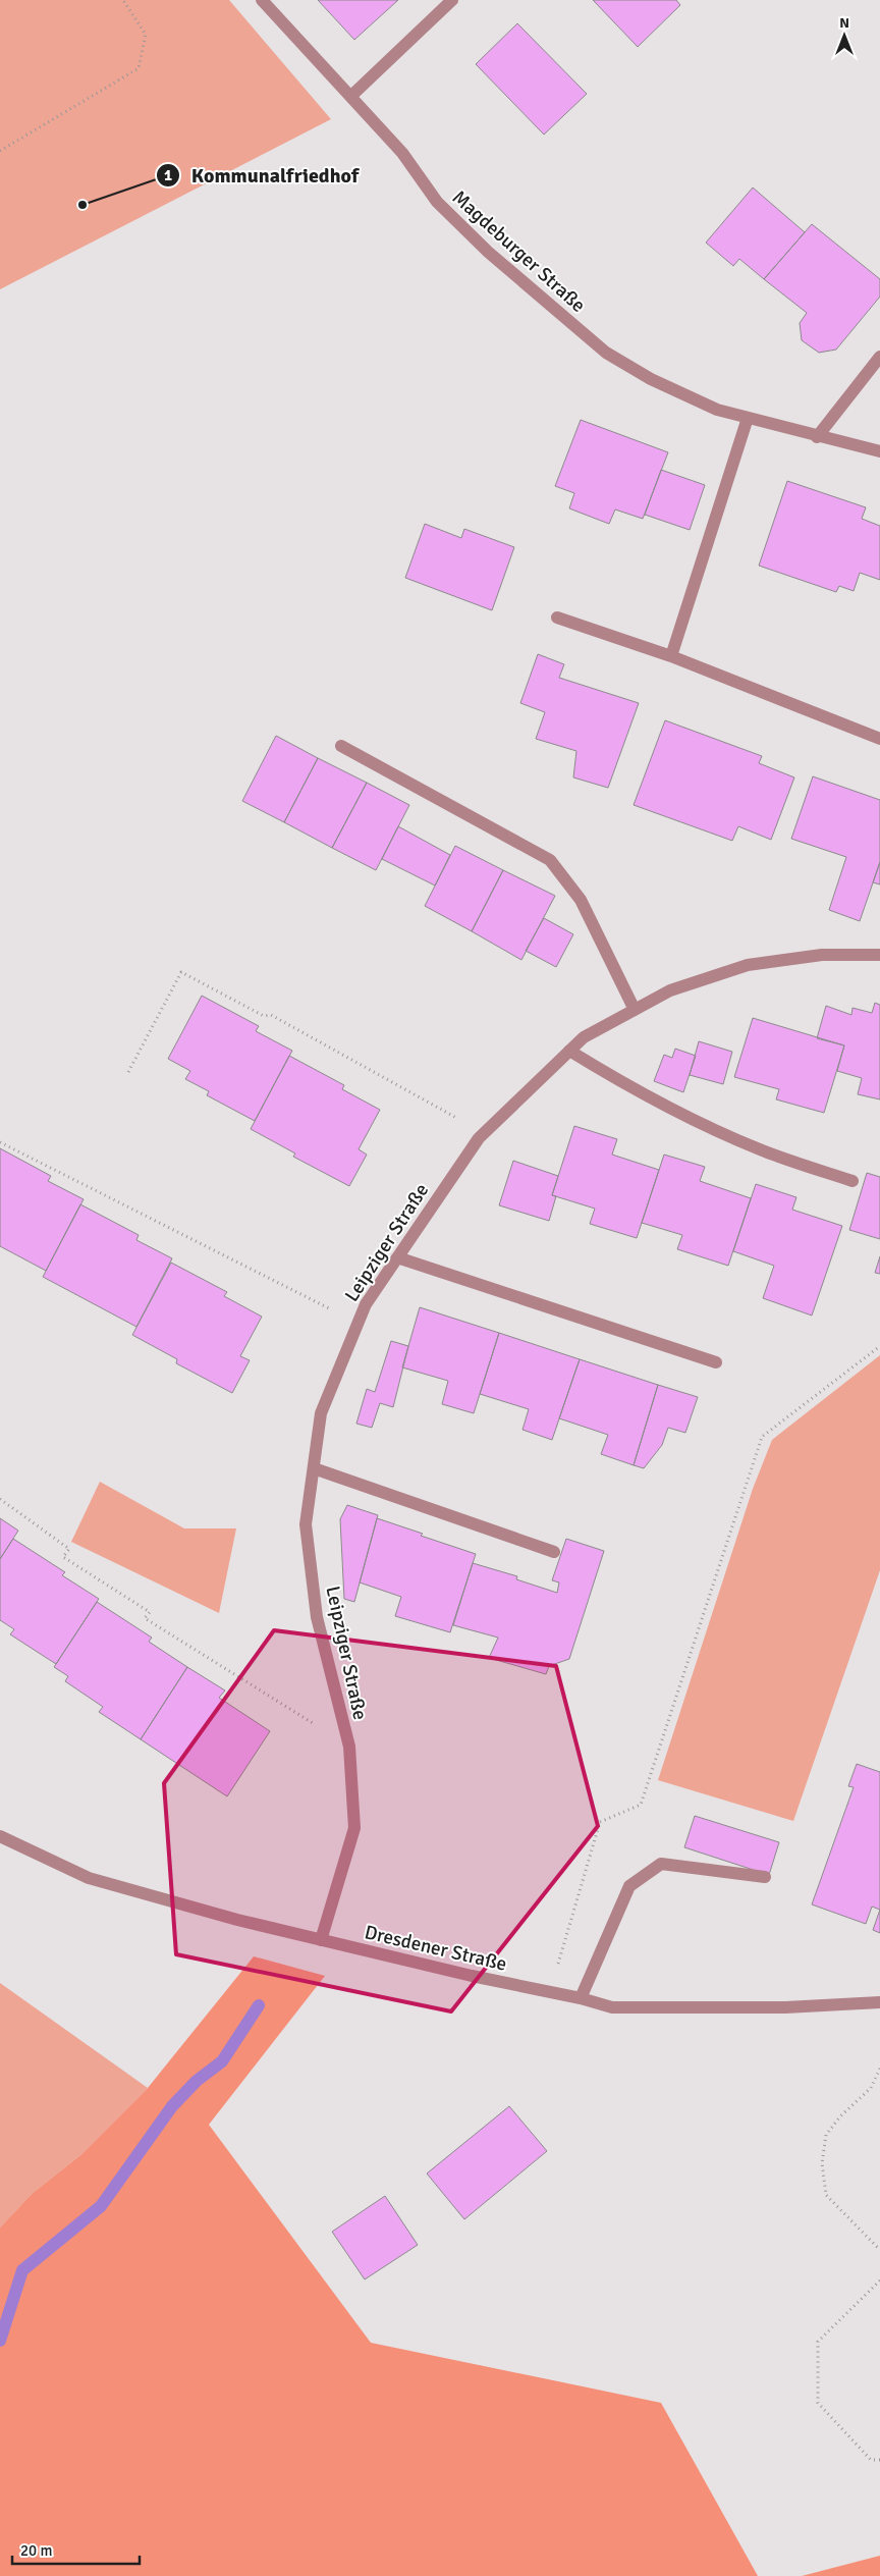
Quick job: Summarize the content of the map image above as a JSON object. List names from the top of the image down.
{
  "streets": {
    "street": ["Magdeburger Straße", "Leipziger Straße", "Dresdener Straße"]
  },
  "crossings": [
    ["Leipziger Straße", "Dresdener Straße"]
  ],
  "places": ["Kommunalfriedhof"],
  "scale_bar": "20 m",
  "north": "top"
}
